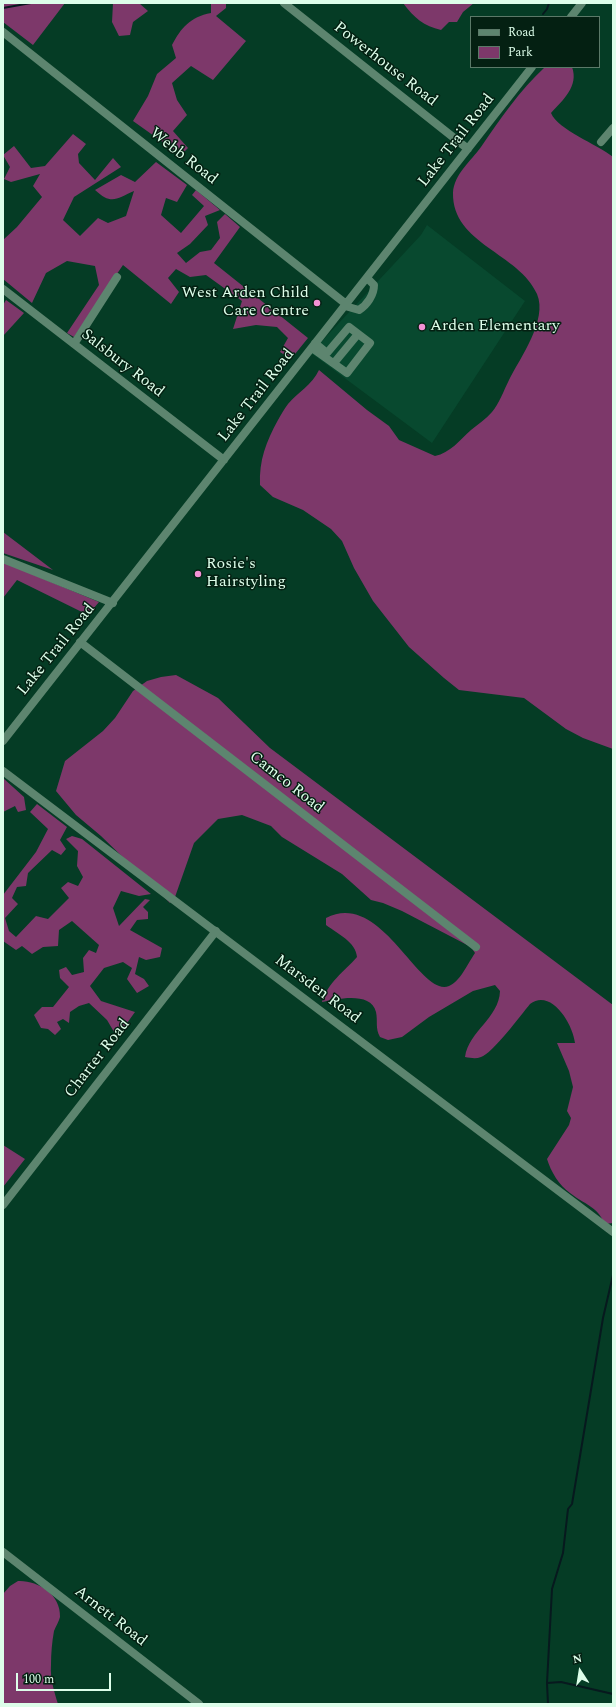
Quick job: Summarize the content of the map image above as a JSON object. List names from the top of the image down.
{
  "streets": {
    "street": [
      "Powerhouse Road",
      "Lake Trail Road",
      "Webb Road",
      "Salsbury Road",
      "Camco Road",
      "Marsden Road",
      "Charter Road",
      "Arnett Road"
    ]
  },
  "crossings": [
    ["Powerhouse Road", "Lake Trail Road"],
    ["Lake Trail Road", "Webb Road"],
    ["Lake Trail Road", "Salsbury Road"],
    ["Lake Trail Road", "Camco Road"],
    ["Marsden Road", "Charter Road"]
  ],
  "places": ["West Arden Child Care Centre", "Arden Elementary", "Rosie's Hairstyling"],
  "legend": ["Road", "Park"],
  "scale_bar": "100 m",
  "north": "top"
}
